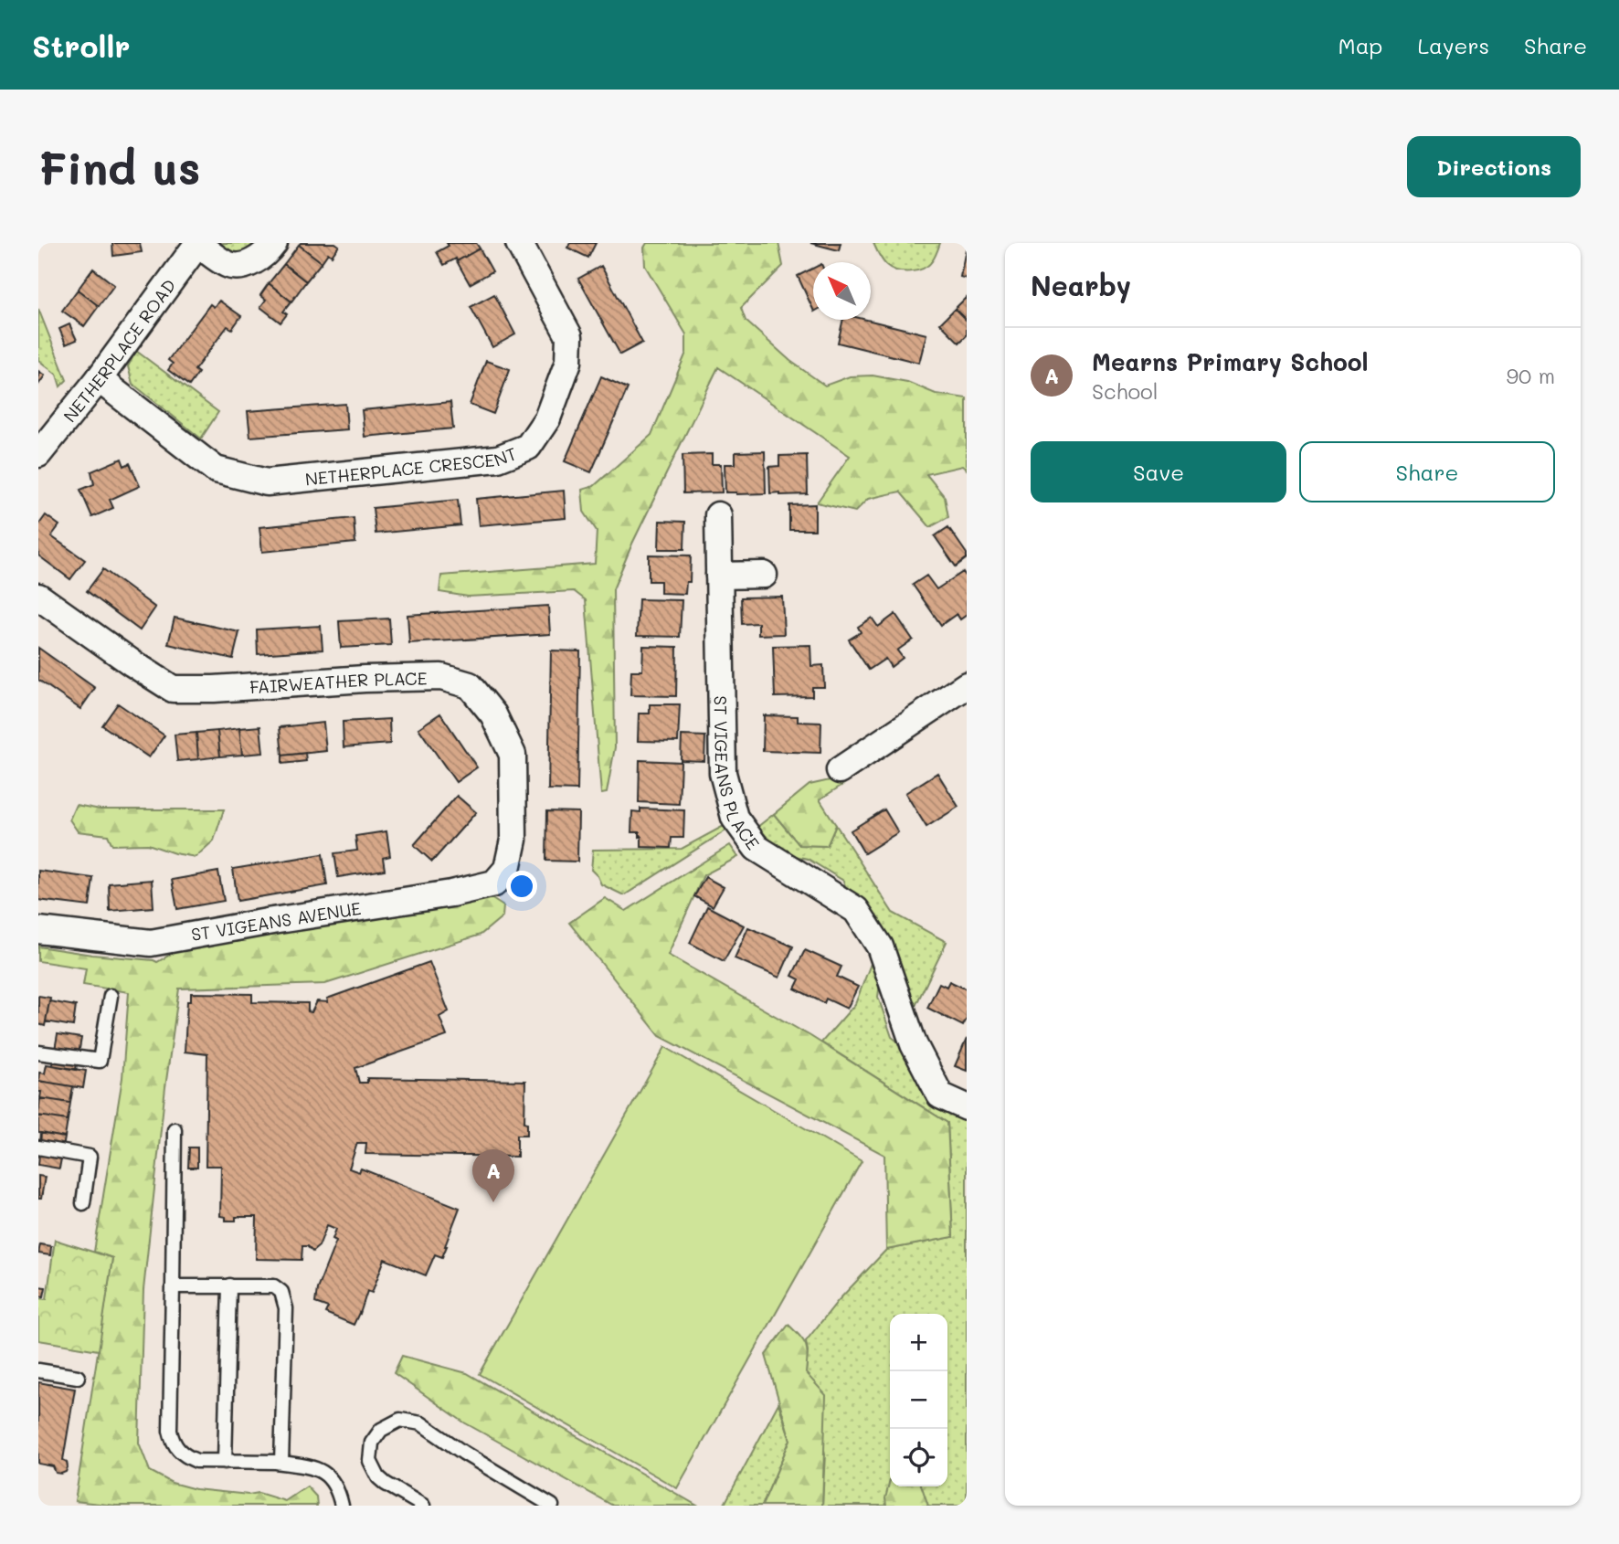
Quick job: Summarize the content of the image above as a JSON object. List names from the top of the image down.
{
  "streets": {
    "street": [
      "NETHERPLACE ROAD",
      "NETHERPLACE CRESCENT",
      "FAIRWEATHER PLACE",
      "ST VIGEANS PLACE",
      "ST VIGEANS AVENUE"
    ]
  },
  "crossings": [
    ["NETHERPLACE ROAD", "NETHERPLACE CRESCENT"],
    ["FAIRWEATHER PLACE", "ST VIGEANS AVENUE"]
  ],
  "north": "top left",
  "page": {
    "header": "Strollr",
    "nav": ["Map", "Layers", "Share"],
    "buttons": [
      "Directions",
      ["Save", "Share"]
    ],
    "title": "Find us",
    "heading": "Nearby",
    "list": [
      {
        "mark": "A",
        "name": "Mearns Primary School",
        "note": "School",
        "value": "90 m"
      }
    ],
    "pins": "A",
    "map_buttons": ["+", "−"]
  }
}
